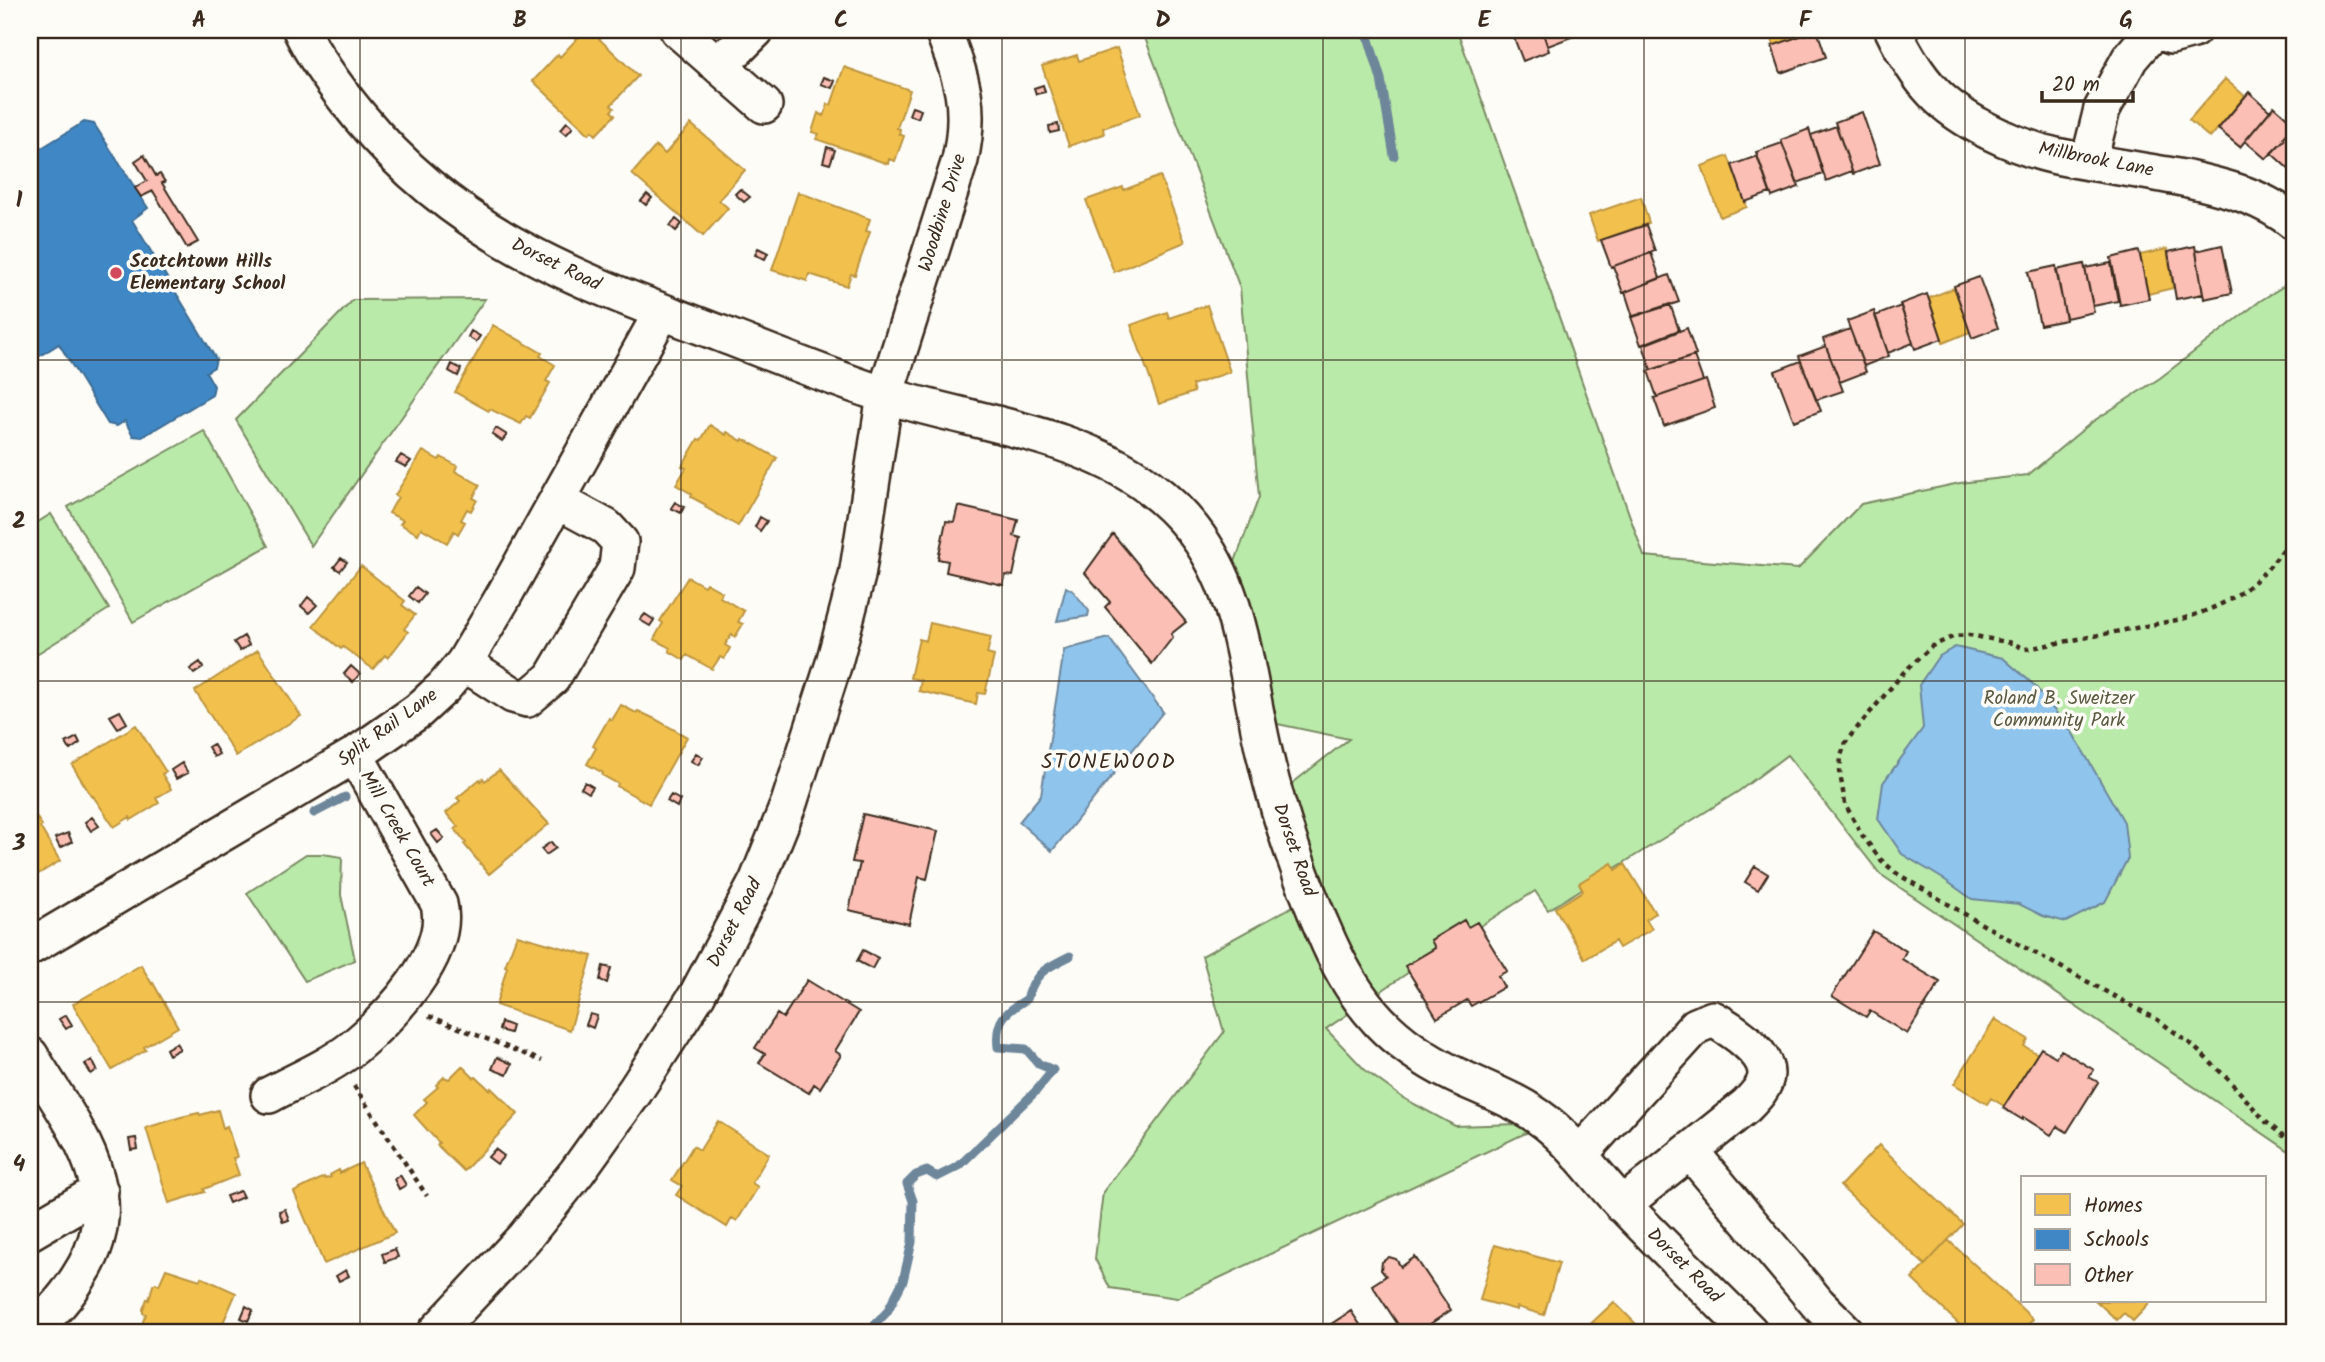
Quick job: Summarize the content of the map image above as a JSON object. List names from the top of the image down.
{
  "streets": {
    "street": [
      "Millbrook Lane",
      "Woodbine Drive",
      "Dorset Road",
      "Split Rail Lane",
      "Mill Creek Court"
    ]
  },
  "crossings": [
    ["Woodbine Drive", "Dorset Road"],
    ["Dorset Road", "Split Rail Lane"],
    ["Split Rail Lane", "Mill Creek Court"]
  ],
  "districts": ["STONEWOOD"],
  "parks": ["Roland B. Sweitzer Community Park"],
  "places": ["Scotchtown Hills Elementary School"],
  "legend": ["Homes", "Schools", "Other"],
  "scale_bar": "20 m",
  "grid": {
    "columns": [
      "A",
      "B",
      "C",
      "D",
      "E",
      "F",
      "G"
    ],
    "rows": [
      "1",
      "2",
      "3",
      "4"
    ]
  }
}
